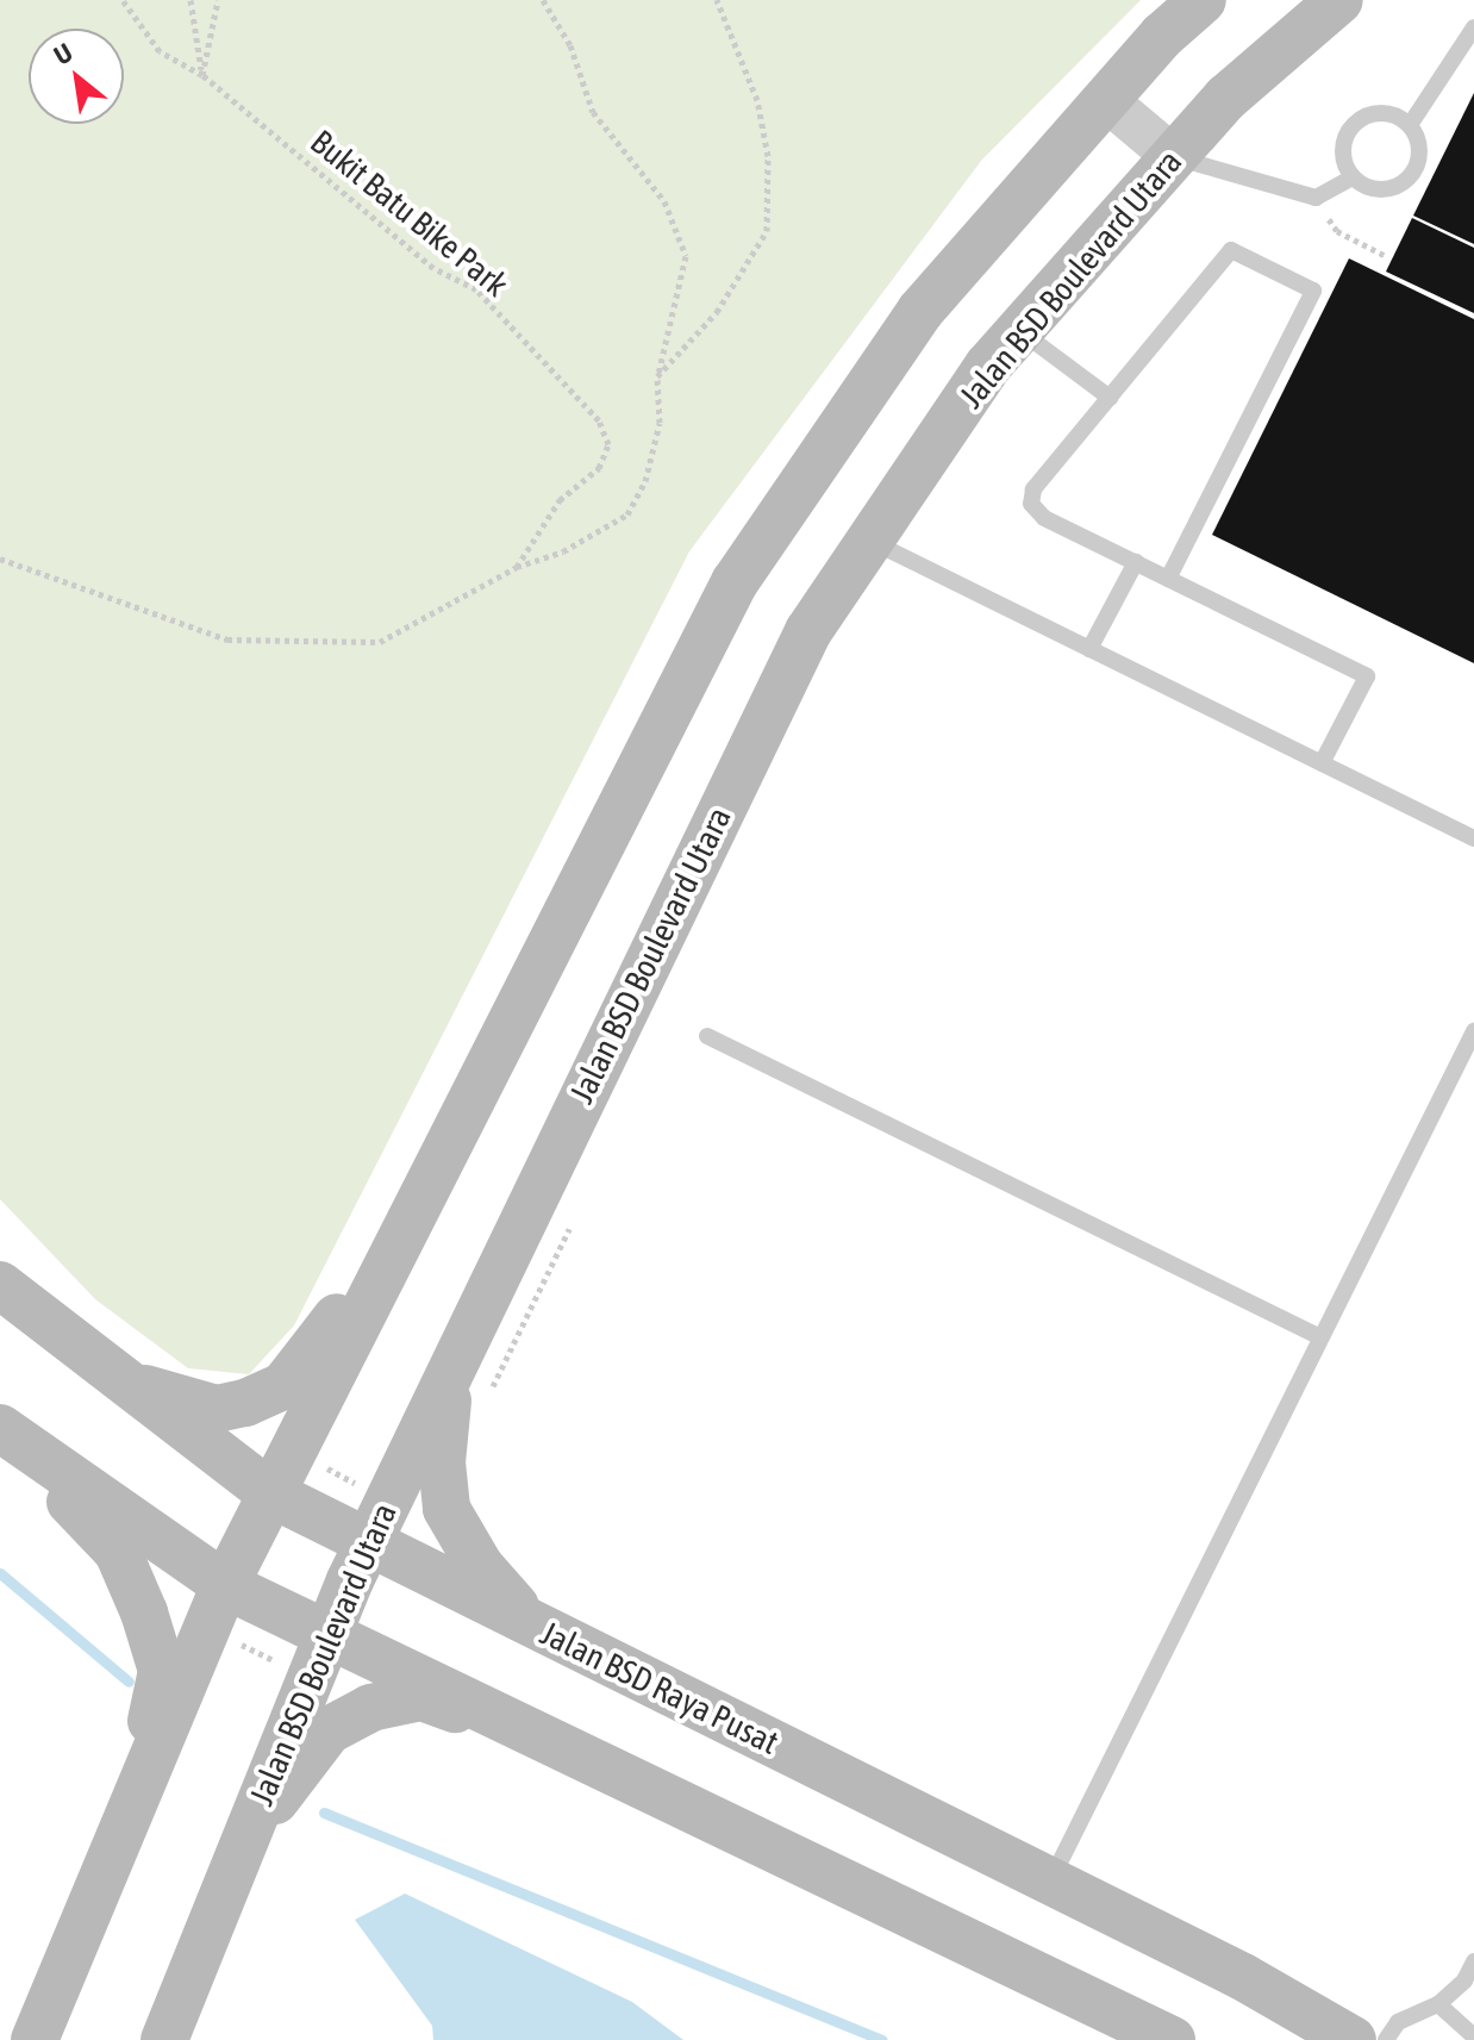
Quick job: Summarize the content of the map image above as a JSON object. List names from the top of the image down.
{
  "streets": {
    "main road": ["Jalan BSD Boulevard Utara", "Jalan BSD Raya Pusat"],
    "path": ["Bukit Batu Bike Park"]
  },
  "crossings": [
    ["Jalan BSD Boulevard Utara", "Jalan BSD Raya Pusat"]
  ],
  "north": "top left"
}
